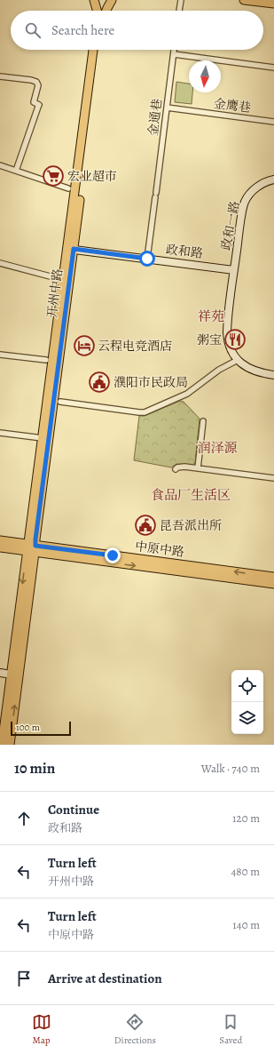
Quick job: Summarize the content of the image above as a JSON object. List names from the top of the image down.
{
  "streets": {
    "main road": ["开州中路", "中原中路"],
    "street": [
      "金鹰巷",
      "金通巷",
      "政和一路",
      "政和路"
    ]
  },
  "crossings": [
    ["金鹰巷", "金通巷"],
    ["金通巷", "政和路"],
    ["政和一路", "政和路"],
    ["政和路", "开州中路"],
    ["开州中路", "中原中路"]
  ],
  "districts": ["祥苑", "润泽源", "食品厂生活区"],
  "places": {
    "supermarket": ["宏业超市"],
    "restaurant": ["粥宝"],
    "hotel": ["云程电竞酒店"],
    "public building": ["濮阳市民政局", "昆吾派出所"]
  },
  "scale_bar": "100 m",
  "north": "bottom",
  "page": {
    "search": "Search here",
    "scale": "100 m",
    "heading": ["10 min", "Walk · 740 m"],
    "list": [
      ["Continue", "政和路", "120 m"],
      ["Turn left", "开州中路", "480 m"],
      ["Turn left", "中原中路", "140 m"],
      "Arrive at destination"
    ],
    "nav": ["Map", "Directions", "Saved"]
  }
}
